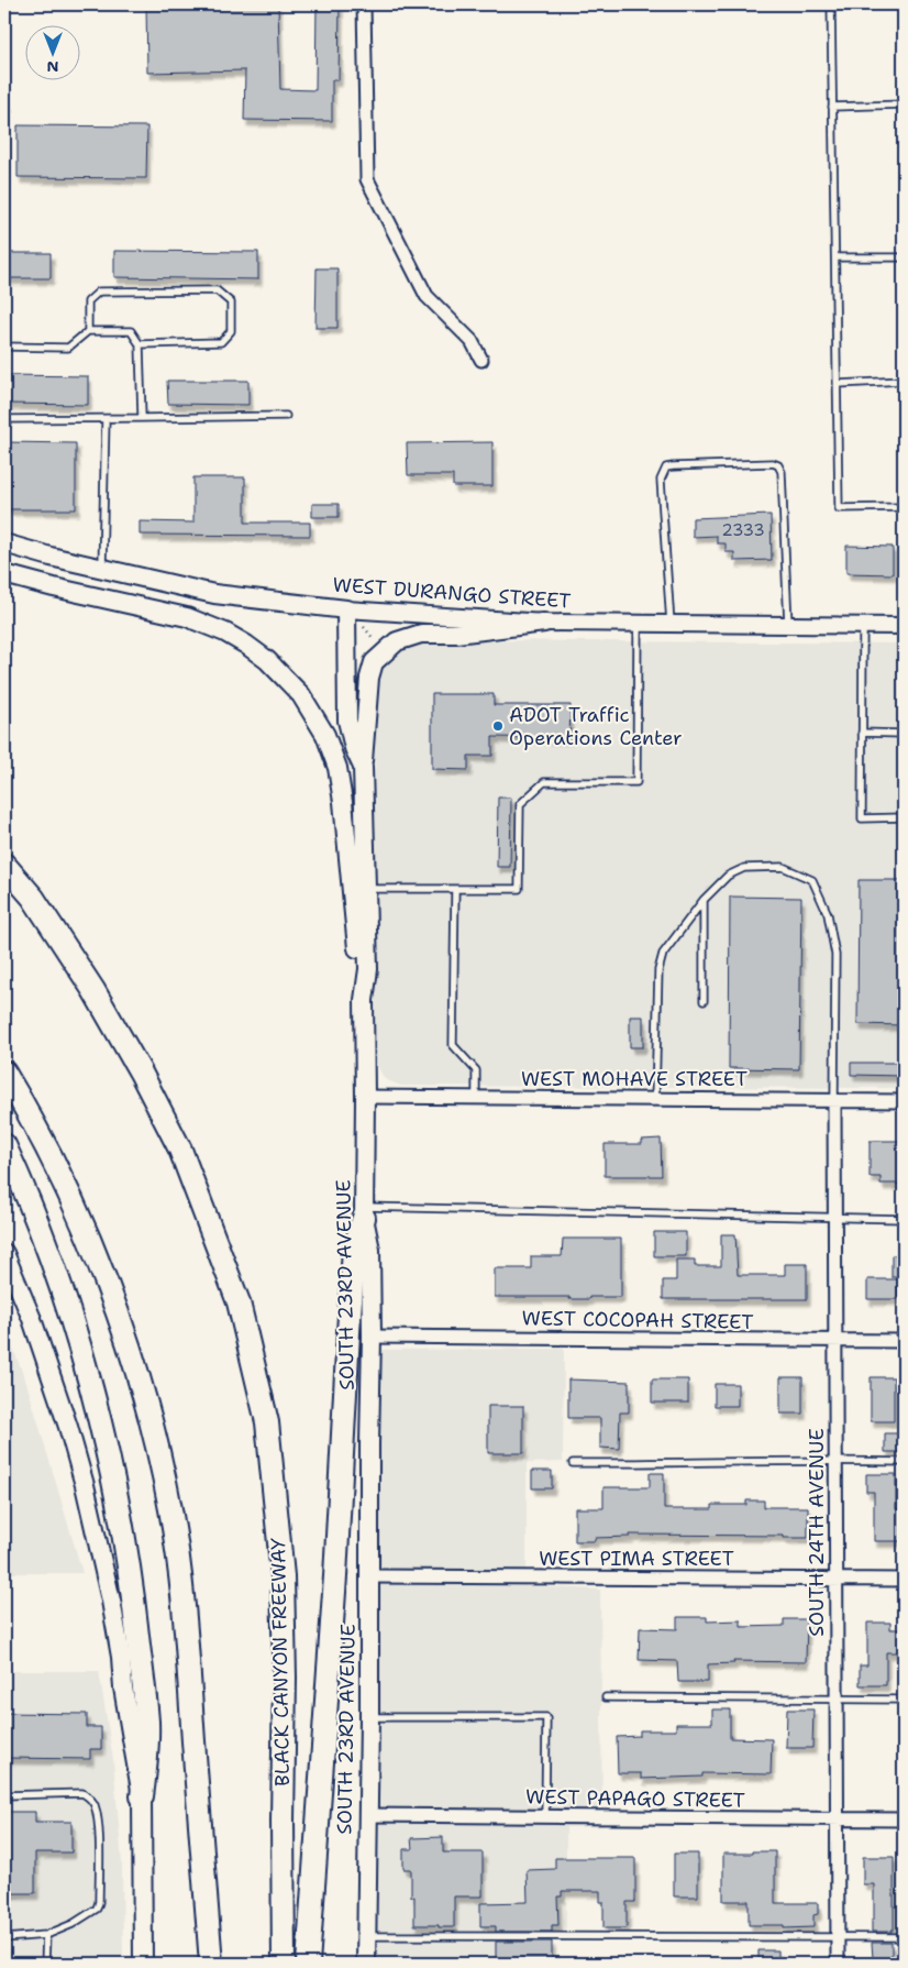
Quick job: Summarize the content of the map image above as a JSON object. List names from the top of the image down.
{
  "streets": {
    "highway": ["BLACK CANYON FREEWAY"],
    "main road": ["WEST DURANGO STREET", "SOUTH 23RD AVENUE"],
    "street": [
      "WEST MOHAVE STREET",
      "WEST COCOPAH STREET",
      "SOUTH 24TH AVENUE",
      "WEST PIMA STREET",
      "WEST PAPAGO STREET"
    ]
  },
  "crossings": [
    ["WEST DURANGO STREET", "SOUTH 23RD AVENUE"],
    ["WEST MOHAVE STREET", "SOUTH 23RD AVENUE"],
    ["WEST MOHAVE STREET", "SOUTH 24TH AVENUE"],
    ["SOUTH 23RD AVENUE", "WEST COCOPAH STREET"],
    ["SOUTH 23RD AVENUE", "WEST PIMA STREET"],
    ["SOUTH 23RD AVENUE", "WEST PAPAGO STREET"],
    ["WEST COCOPAH STREET", "SOUTH 24TH AVENUE"],
    ["SOUTH 24TH AVENUE", "WEST PIMA STREET"],
    ["SOUTH 24TH AVENUE", "WEST PAPAGO STREET"]
  ],
  "places": ["ADOT Traffic Operations Center"],
  "house_numbers": ["2333"],
  "north": "bottom"
}
